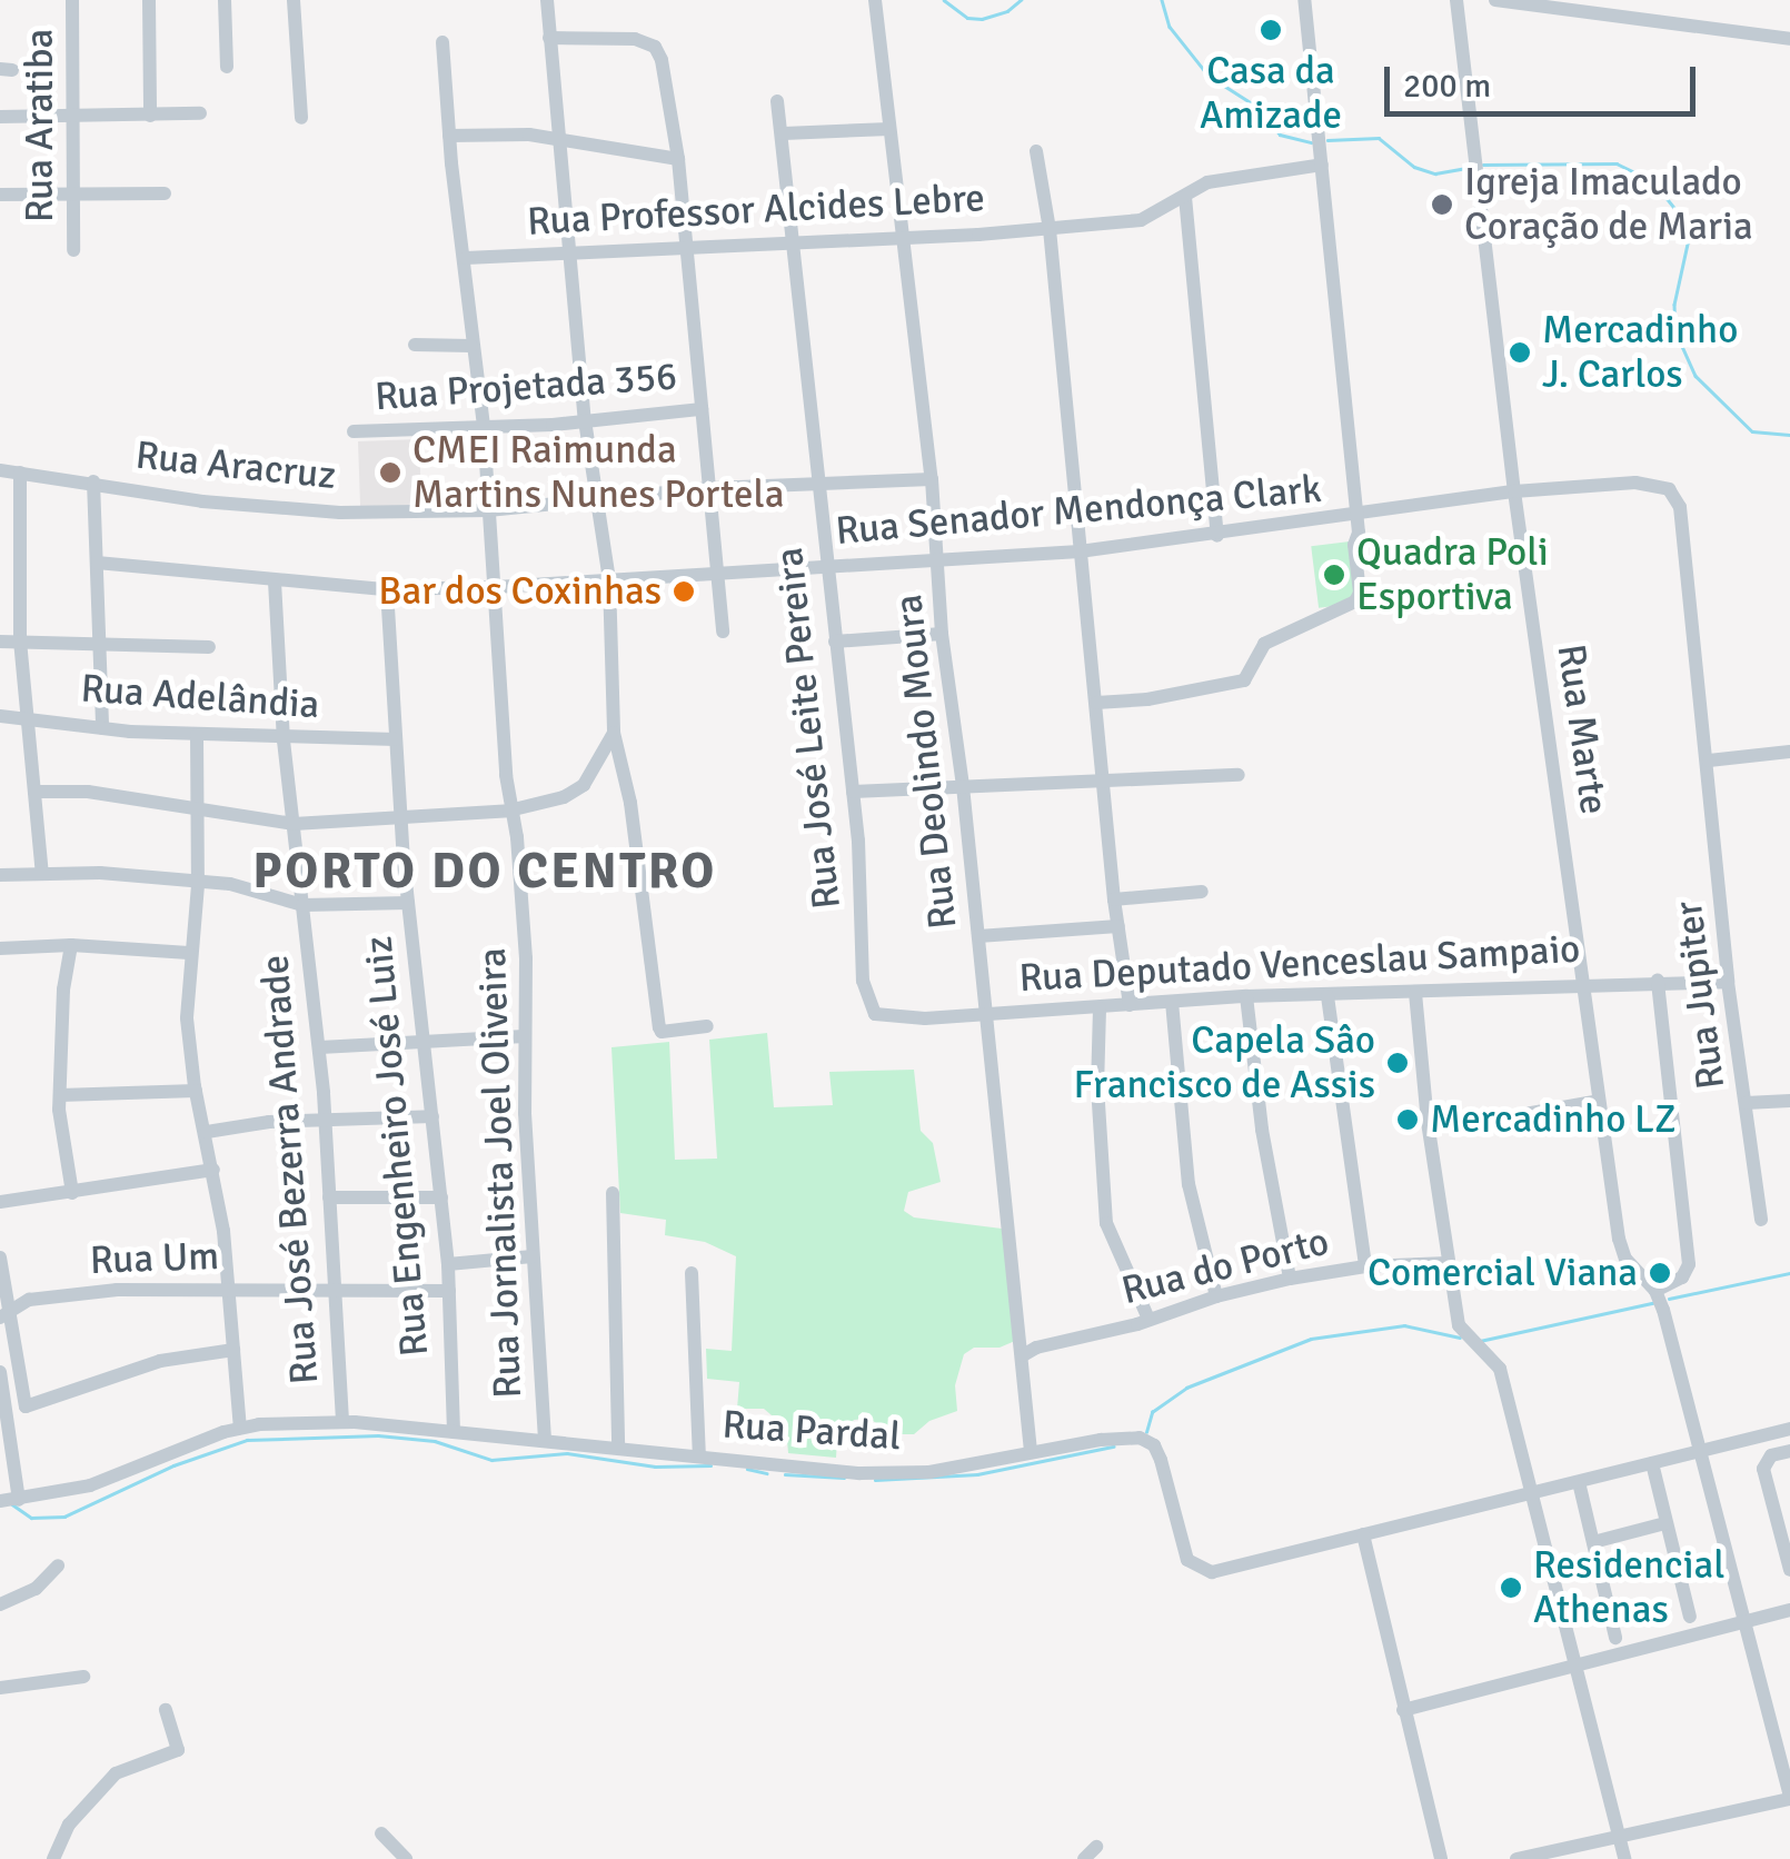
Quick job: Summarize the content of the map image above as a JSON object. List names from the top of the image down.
{
  "streets": {
    "street": [
      "Rua Aratiba",
      "Rua Professor Alcides Lebre",
      "Rua Projetada 356",
      "Rua Aracruz",
      "Rua Senador Mendonça Clark",
      "Rua Adelândia",
      "Rua José Leite Pereira",
      "Rua Marte",
      "Rua Deolindo Moura",
      "Rua Deputado Venceslau Sampaio",
      "Rua Jupiter",
      "Rua Engenheiro José Luiz",
      "Rua José Bezerra Andrade",
      "Rua Jornalista Joel Oliveira",
      "Rua Um",
      "Rua do Porto",
      "Rua Pardal"
    ]
  },
  "crossings": [
    ["Rua Professor Alcides Lebre", "Rua Senador Mendonça Clark"],
    ["Rua Professor Alcides Lebre", "Rua José Leite Pereira"],
    ["Rua Professor Alcides Lebre", "Rua Deolindo Moura"],
    ["Rua Professor Alcides Lebre", "Rua Deputado Venceslau Sampaio"],
    ["Rua Professor Alcides Lebre", "Rua Jornalista Joel Oliveira"],
    ["Rua Projetada 356", "Rua Jornalista Joel Oliveira"],
    ["Rua Aracruz", "Rua José Leite Pereira"],
    ["Rua Aracruz", "Rua Deolindo Moura"],
    ["Rua Aracruz", "Rua Jornalista Joel Oliveira"],
    ["Rua Senador Mendonça Clark", "Rua José Leite Pereira"],
    ["Rua Senador Mendonça Clark", "Rua Marte"],
    ["Rua Senador Mendonça Clark", "Rua Deolindo Moura"],
    ["Rua Senador Mendonça Clark", "Rua Jupiter"],
    ["Rua Senador Mendonça Clark", "Rua Engenheiro José Luiz"],
    ["Rua Senador Mendonça Clark", "Rua José Bezerra Andrade"],
    ["Rua Senador Mendonça Clark", "Rua Jornalista Joel Oliveira"],
    ["Rua Adelândia", "Rua Engenheiro José Luiz"],
    ["Rua Adelândia", "Rua José Bezerra Andrade"],
    ["Rua José Leite Pereira", "Rua Deputado Venceslau Sampaio"],
    ["Rua Marte", "Rua Deputado Venceslau Sampaio"],
    ["Rua Marte", "Rua Jupiter"],
    ["Rua Marte", "Rua Pardal"],
    ["Rua Deolindo Moura", "Rua Deputado Venceslau Sampaio"],
    ["Rua Deolindo Moura", "Rua do Porto"],
    ["Rua Deolindo Moura", "Rua Pardal"],
    ["Rua Deputado Venceslau Sampaio", "Rua Jupiter"],
    ["Rua Engenheiro José Luiz", "Rua Um"],
    ["Rua Engenheiro José Luiz", "Rua Pardal"],
    ["Rua José Bezerra Andrade", "Rua Um"],
    ["Rua José Bezerra Andrade", "Rua Pardal"],
    ["Rua Jornalista Joel Oliveira", "Rua Pardal"]
  ],
  "districts": ["PORTO DO CENTRO"],
  "places": [
    "Casa da Amizade",
    "Igreja Imaculado Coração de Maria",
    "Mercadinho J. Carlos",
    "CMEI Raimunda Martins Nunes Portela",
    "Quadra Poli Esportiva",
    "Bar dos Coxinhas",
    "Capela Sâo Francisco de Assis",
    "Mercadinho LZ",
    "Comercial Viana",
    "Residencial Athenas"
  ],
  "scale_bar": "200 m"
}
